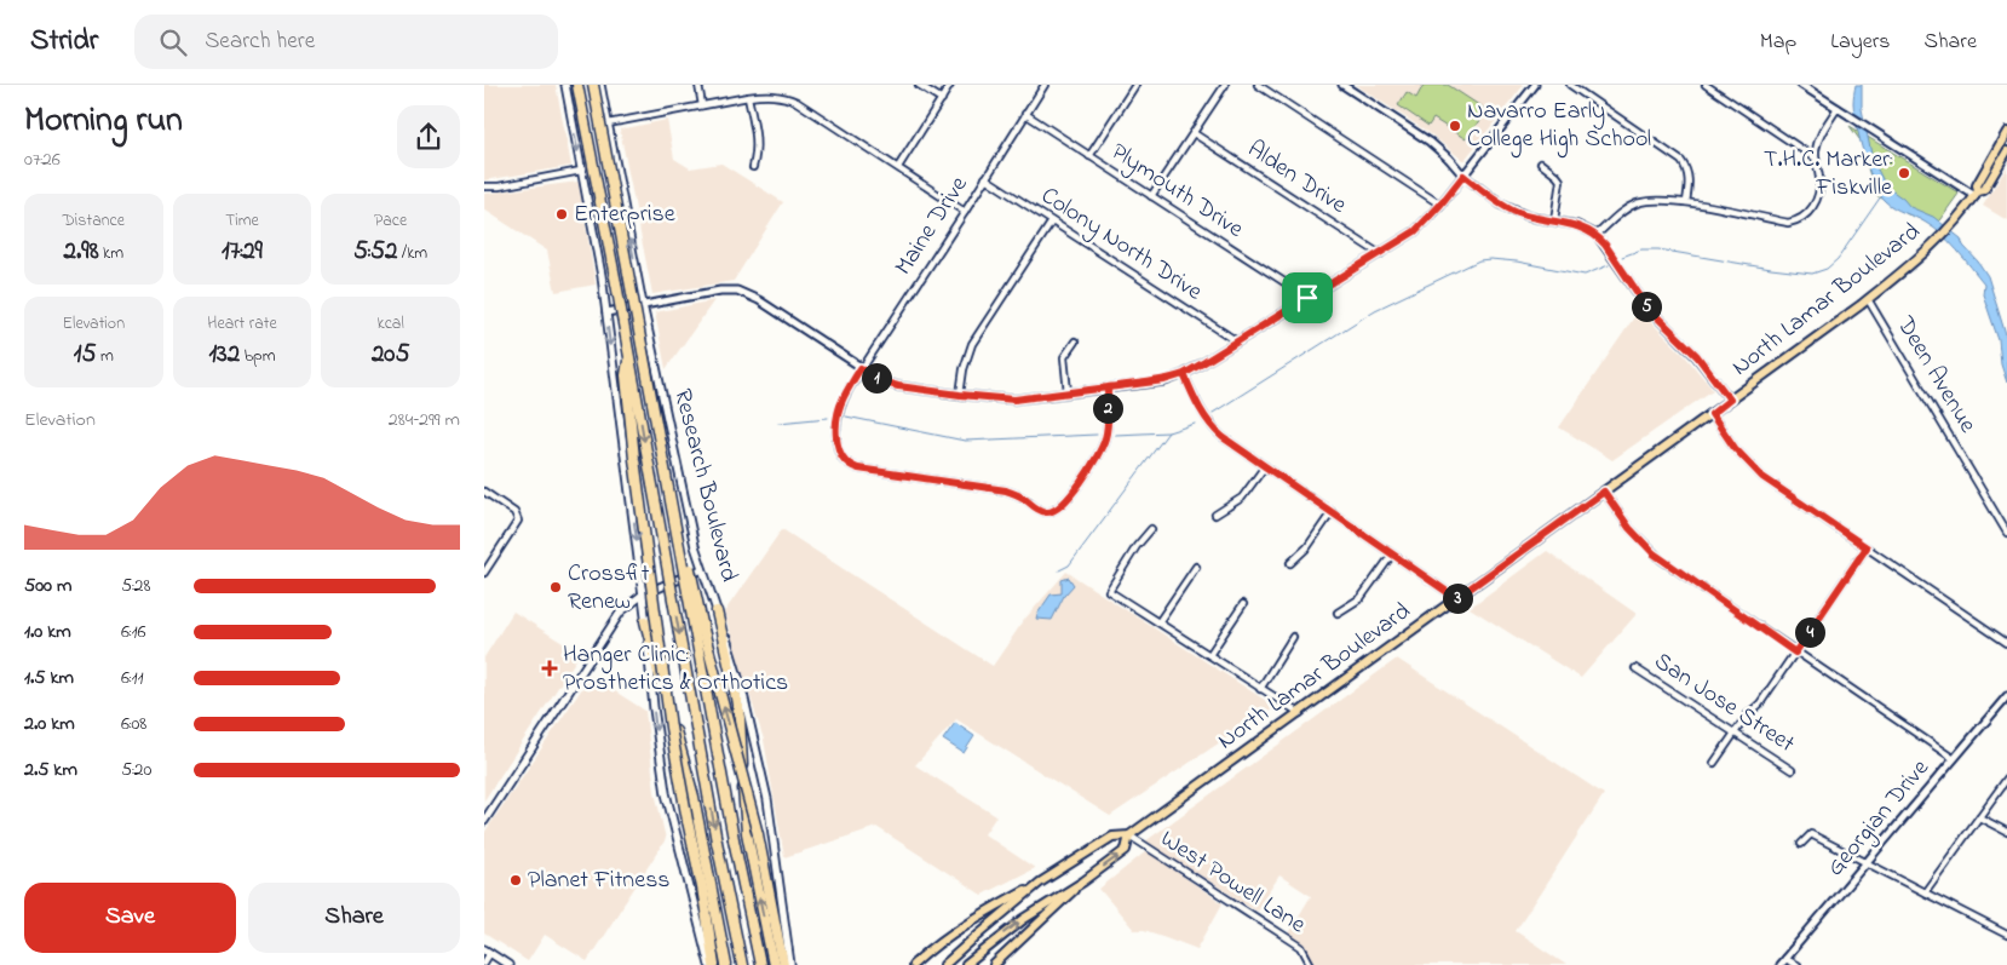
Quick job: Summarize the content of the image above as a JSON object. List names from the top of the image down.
{
  "streets": {
    "main road": ["North Lamar Boulevard", "Research Boulevard"],
    "street": [
      "Alden Drive",
      "Plymouth Drive",
      "Maine Drive",
      "Colony North Drive",
      "Deen Avenue",
      "San Jose Street",
      "Georgian Drive",
      "West Powell Lane"
    ]
  },
  "crossings": [
    ["Plymouth Drive", "Maine Drive"],
    ["Maine Drive", "Colony North Drive"],
    ["North Lamar Boulevard", "Deen Avenue"],
    ["North Lamar Boulevard", "West Powell Lane"]
  ],
  "places": {
    "other": [
      "Navarro Early College High School",
      "T.H.C. Marker: Fiskville",
      "Enterprise",
      "Crossfit Renew",
      "Planet Fitness"
    ],
    "health": ["Hanger Clinic: Prosthetics & Orthotics"]
  },
  "page": {
    "header": "Stridr",
    "search": "Search here",
    "nav": ["Map", "Layers", "Share"],
    "heading": ["Morning run", "07:26"],
    "stats": [
      ["Distance", "2.98 km"],
      ["Time", "17:29"],
      ["Pace", "5:52 /km"],
      ["Elevation", "15 m"],
      ["Heart rate", "132 bpm"],
      ["kcal", "205"]
    ],
    "pins": [
      "5",
      "1",
      "2",
      "3",
      "4"
    ],
    "chart": ["Elevation", "284–299 m"],
    "list": [
      {
        "name": "500 m",
        "note": "5:28"
      },
      {
        "name": "1.0 km",
        "note": "6:16"
      },
      {
        "name": "1.5 km",
        "note": "6:11"
      },
      {
        "name": "2.0 km",
        "note": "6:08"
      },
      {
        "name": "2.5 km",
        "note": "5:20"
      }
    ],
    "buttons": ["Save", "Share"]
  }
}
